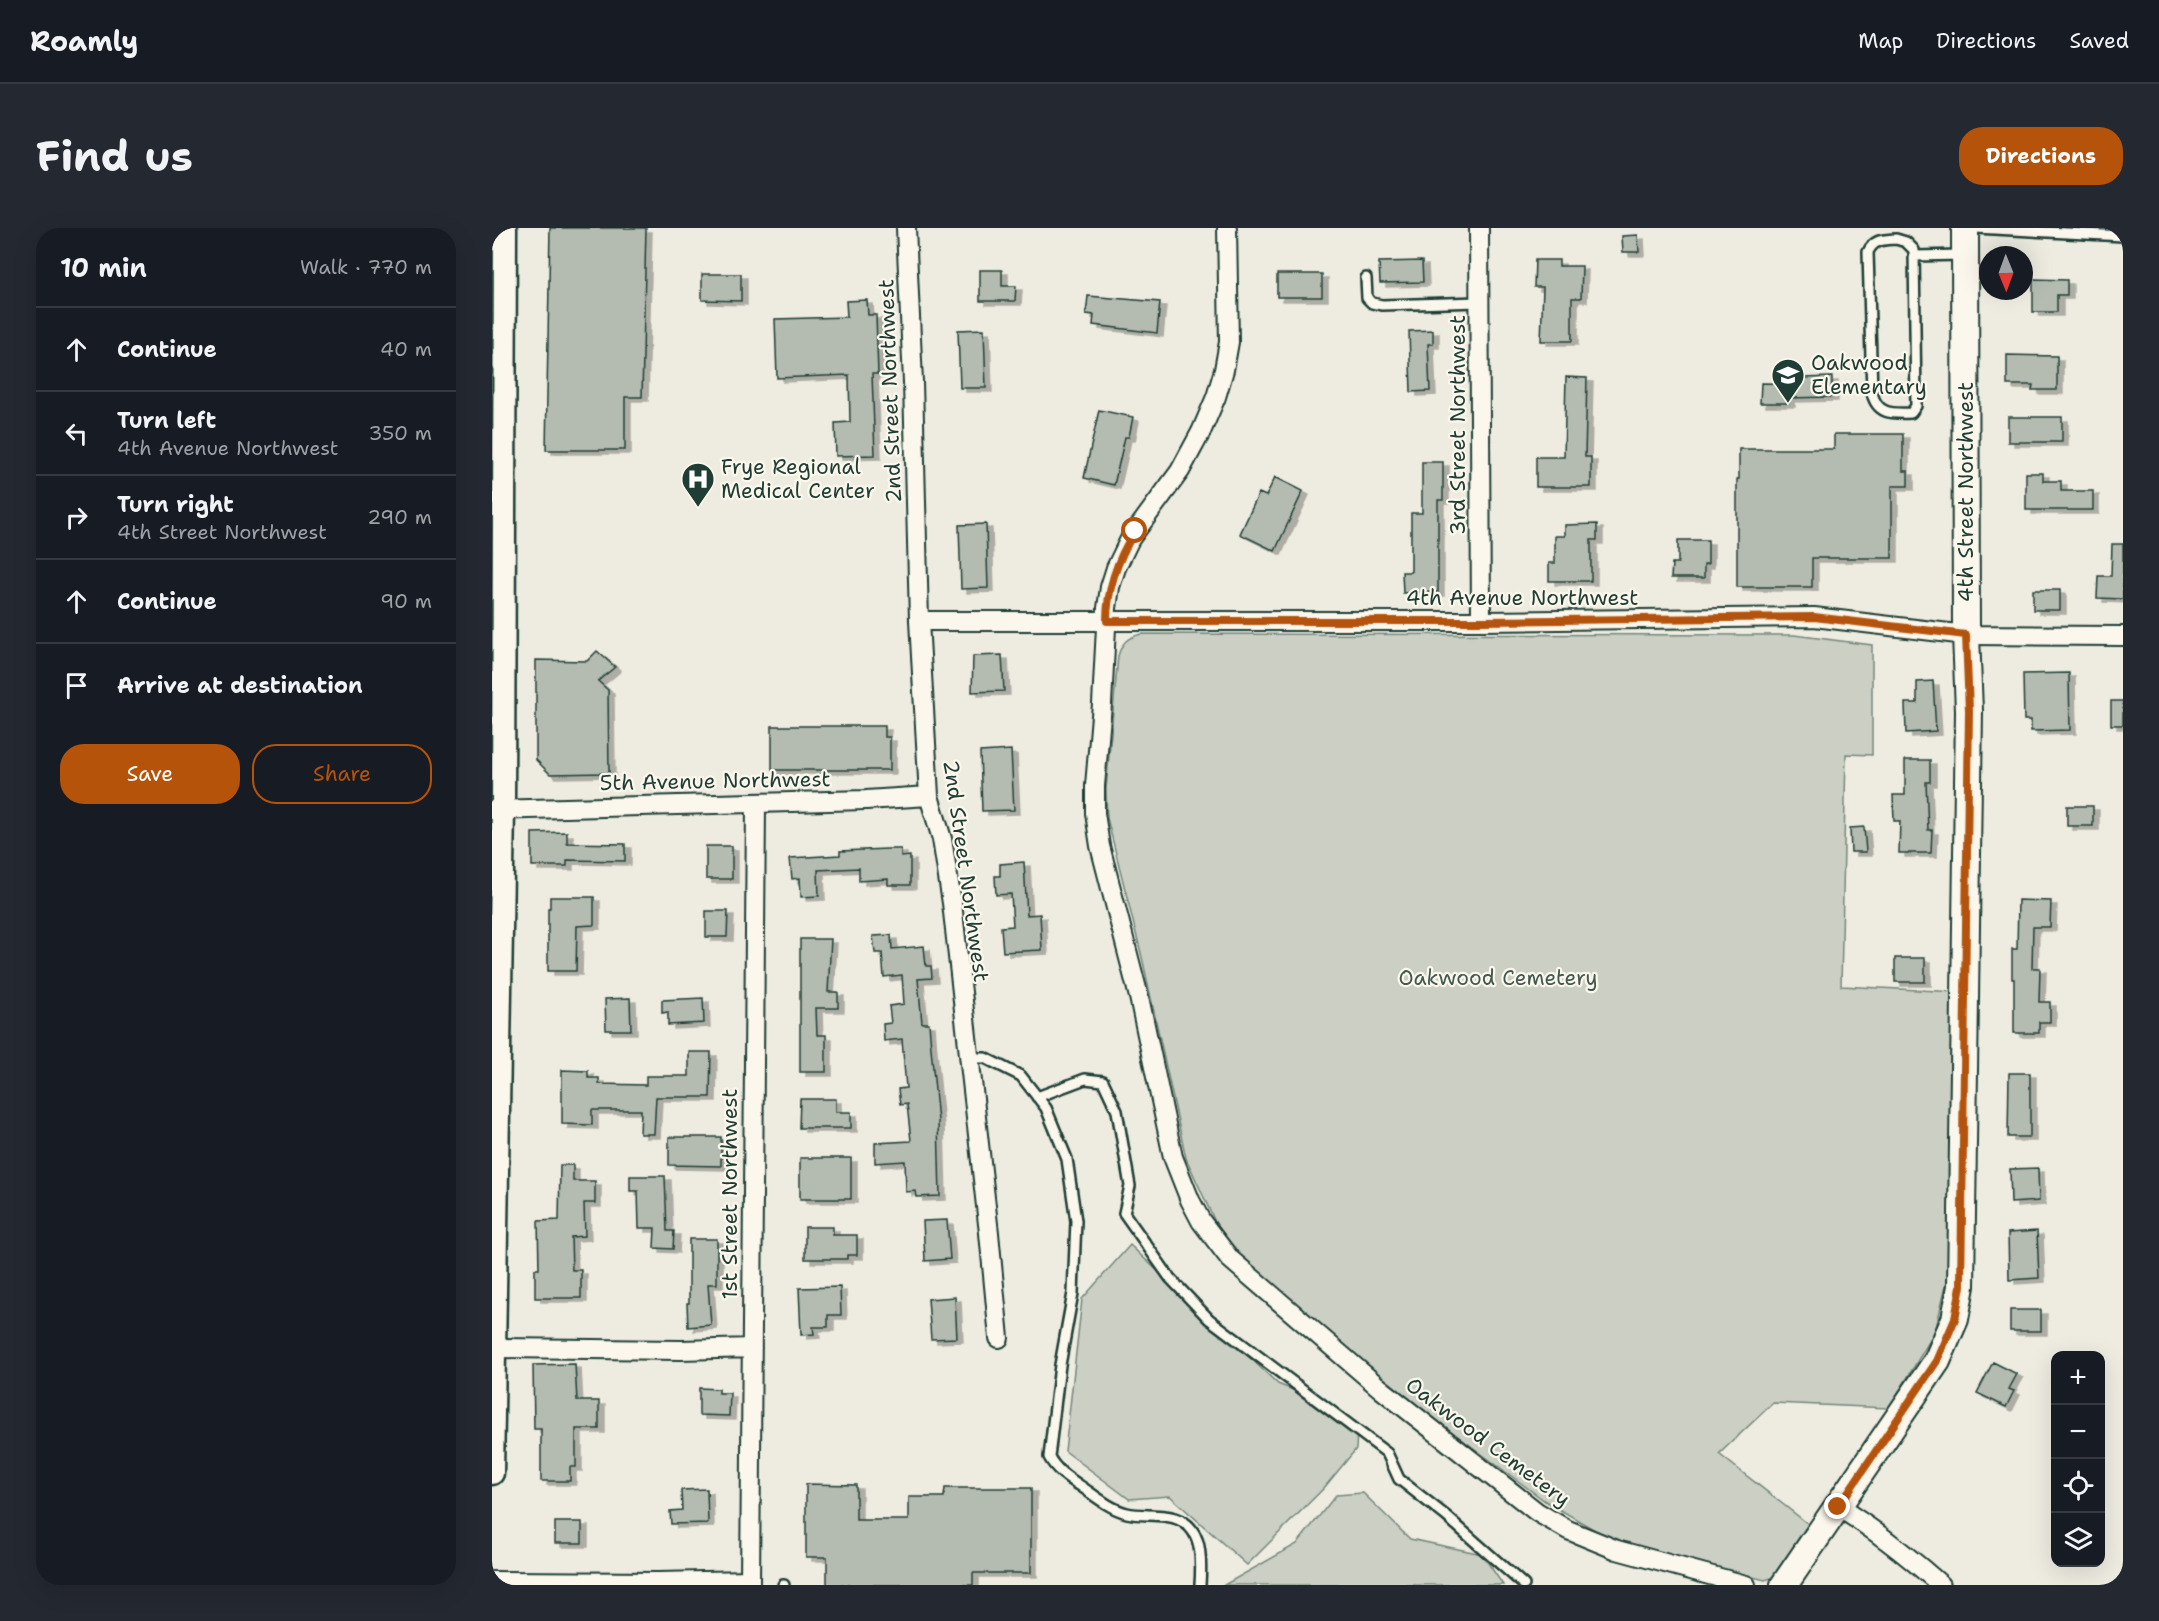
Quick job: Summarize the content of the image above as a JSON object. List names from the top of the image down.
{
  "streets": {
    "main road": ["4th Street Northwest"],
    "street": [
      "2nd Street Northwest",
      "3rd Street Northwest",
      "4th Avenue Northwest",
      "5th Avenue Northwest",
      "1st Street Northwest",
      "Oakwood Cemetery"
    ]
  },
  "crossings": [
    ["2nd Street Northwest", "4th Avenue Northwest"],
    ["2nd Street Northwest", "5th Avenue Northwest"],
    ["3rd Street Northwest", "4th Avenue Northwest"],
    ["4th Street Northwest", "4th Avenue Northwest"],
    ["4th Avenue Northwest", "Oakwood Cemetery"],
    ["5th Avenue Northwest", "1st Street Northwest"]
  ],
  "parks": ["Oakwood Cemetery"],
  "places": {
    "school or university": ["Oakwood Elementary"],
    "hospital": ["Frye Regional Medical Center"]
  },
  "north": "bottom",
  "page": {
    "header": "Roamly",
    "nav": ["Map", "Directions", "Saved"],
    "buttons": [
      "Directions",
      ["Save", "Share"]
    ],
    "title": "Find us",
    "heading": ["10 min", "Walk · 770 m"],
    "list": [
      ["Continue", "40 m"],
      ["Turn left", "4th Avenue Northwest", "350 m"],
      ["Turn right", "4th Street Northwest", "290 m"],
      ["Continue", "90 m"],
      "Arrive at destination"
    ],
    "map_buttons": ["+", "−"]
  }
}
